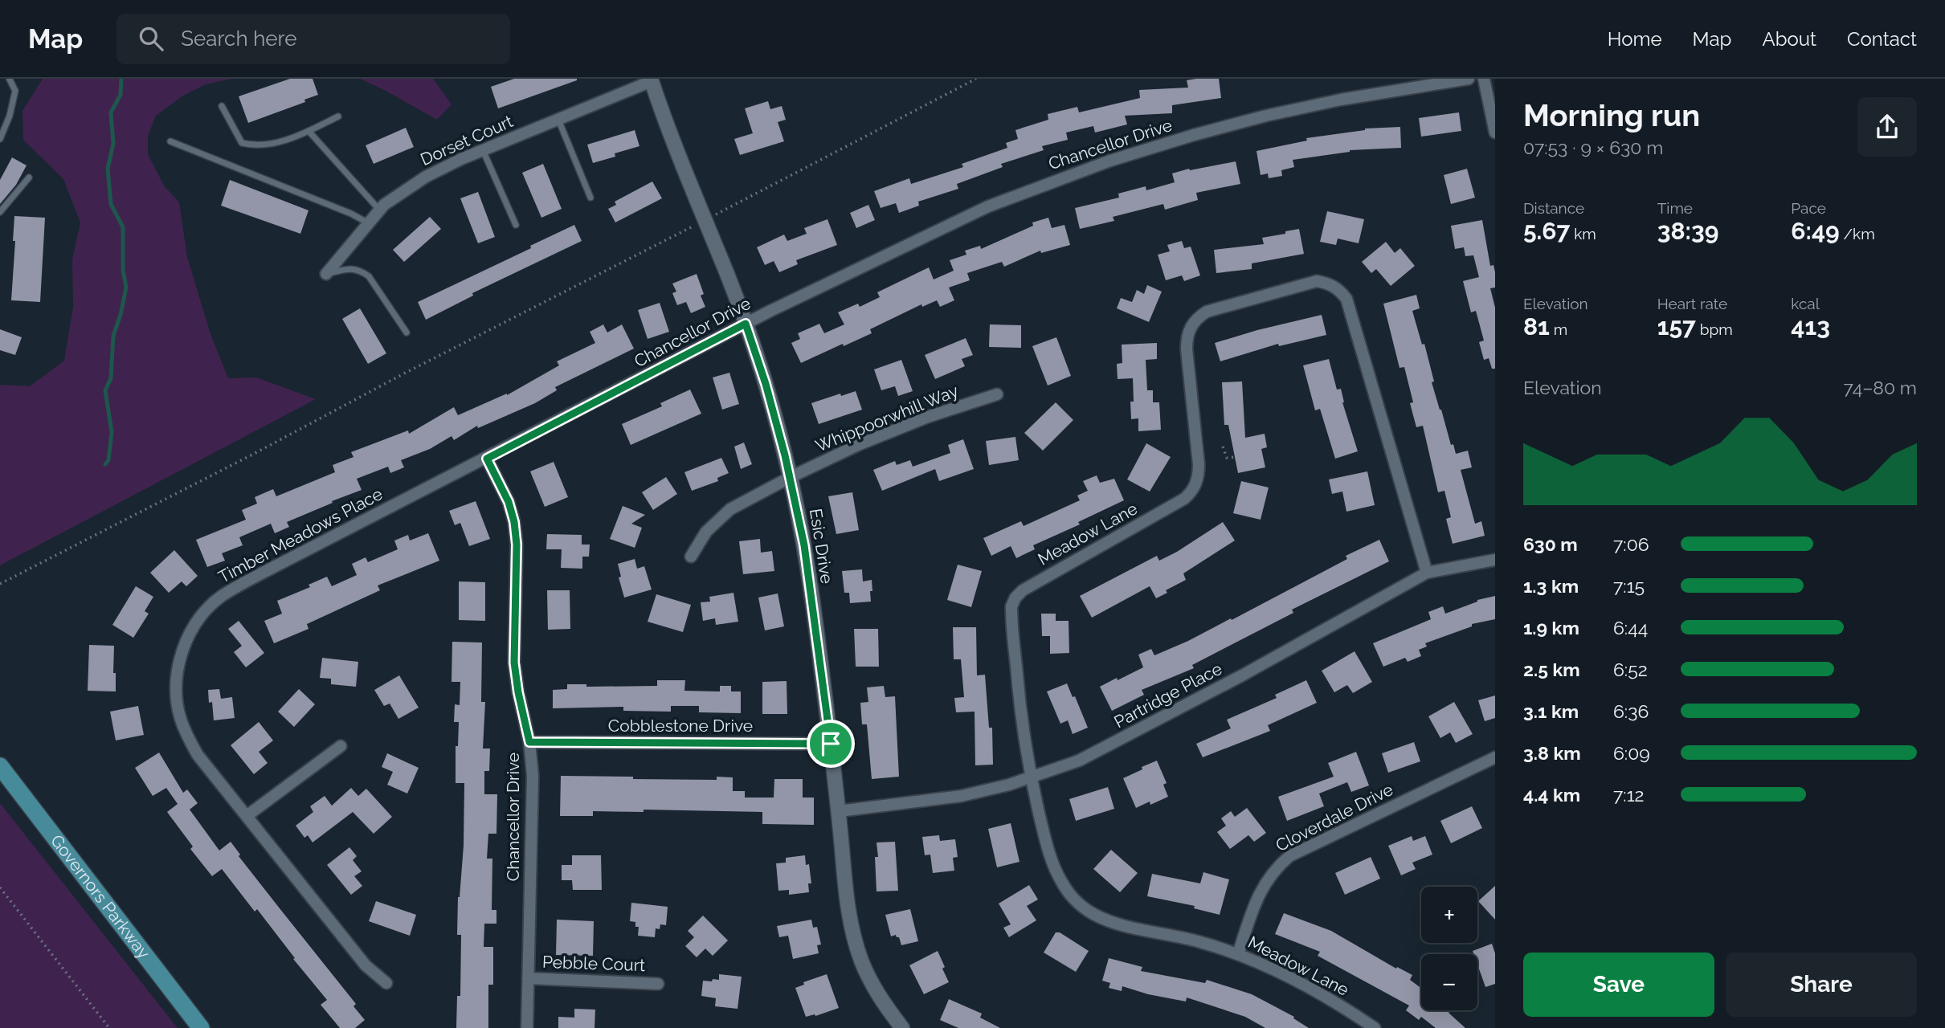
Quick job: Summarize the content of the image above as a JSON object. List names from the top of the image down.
{
  "streets": {
    "main road": ["Governors Parkway"],
    "street": [
      "Dorset Court",
      "Chancellor Drive",
      "Whippoorwhill Way",
      "Meadow Lane",
      "Timber Meadows Place",
      "Esic Drive",
      "Partridge Place",
      "Cobblestone Drive",
      "Cloverdale Drive",
      "Pebble Court"
    ]
  },
  "crossings": [
    ["Dorset Court", "Esic Drive"],
    ["Chancellor Drive", "Timber Meadows Place"],
    ["Chancellor Drive", "Esic Drive"],
    ["Chancellor Drive", "Cobblestone Drive"],
    ["Chancellor Drive", "Pebble Court"],
    ["Whippoorwhill Way", "Esic Drive"],
    ["Meadow Lane", "Partridge Place"],
    ["Meadow Lane", "Cloverdale Drive"],
    ["Esic Drive", "Partridge Place"],
    ["Esic Drive", "Cobblestone Drive"]
  ],
  "page": {
    "header": "Map",
    "search": "Search here",
    "nav": [
      "Home",
      "Map",
      "About",
      "Contact"
    ],
    "heading": ["Morning run", "07:53 · 9 × 630 m"],
    "stats": [
      ["Distance", "5.67 km"],
      ["Time", "38:39"],
      ["Pace", "6:49 /km"],
      ["Elevation", "81 m"],
      ["Heart rate", "157 bpm"],
      ["kcal", "413"]
    ],
    "chart": ["Elevation", "74–80 m"],
    "list": [
      {
        "name": "630 m",
        "note": "7:06"
      },
      {
        "name": "1.3 km",
        "note": "7:15"
      },
      {
        "name": "1.9 km",
        "note": "6:44"
      },
      {
        "name": "2.5 km",
        "note": "6:52"
      },
      {
        "name": "3.1 km",
        "note": "6:36"
      },
      {
        "name": "3.8 km",
        "note": "6:09"
      },
      {
        "name": "4.4 km",
        "note": "7:12"
      }
    ],
    "map_buttons": ["+", "−"],
    "buttons": ["Save", "Share"]
  }
}
